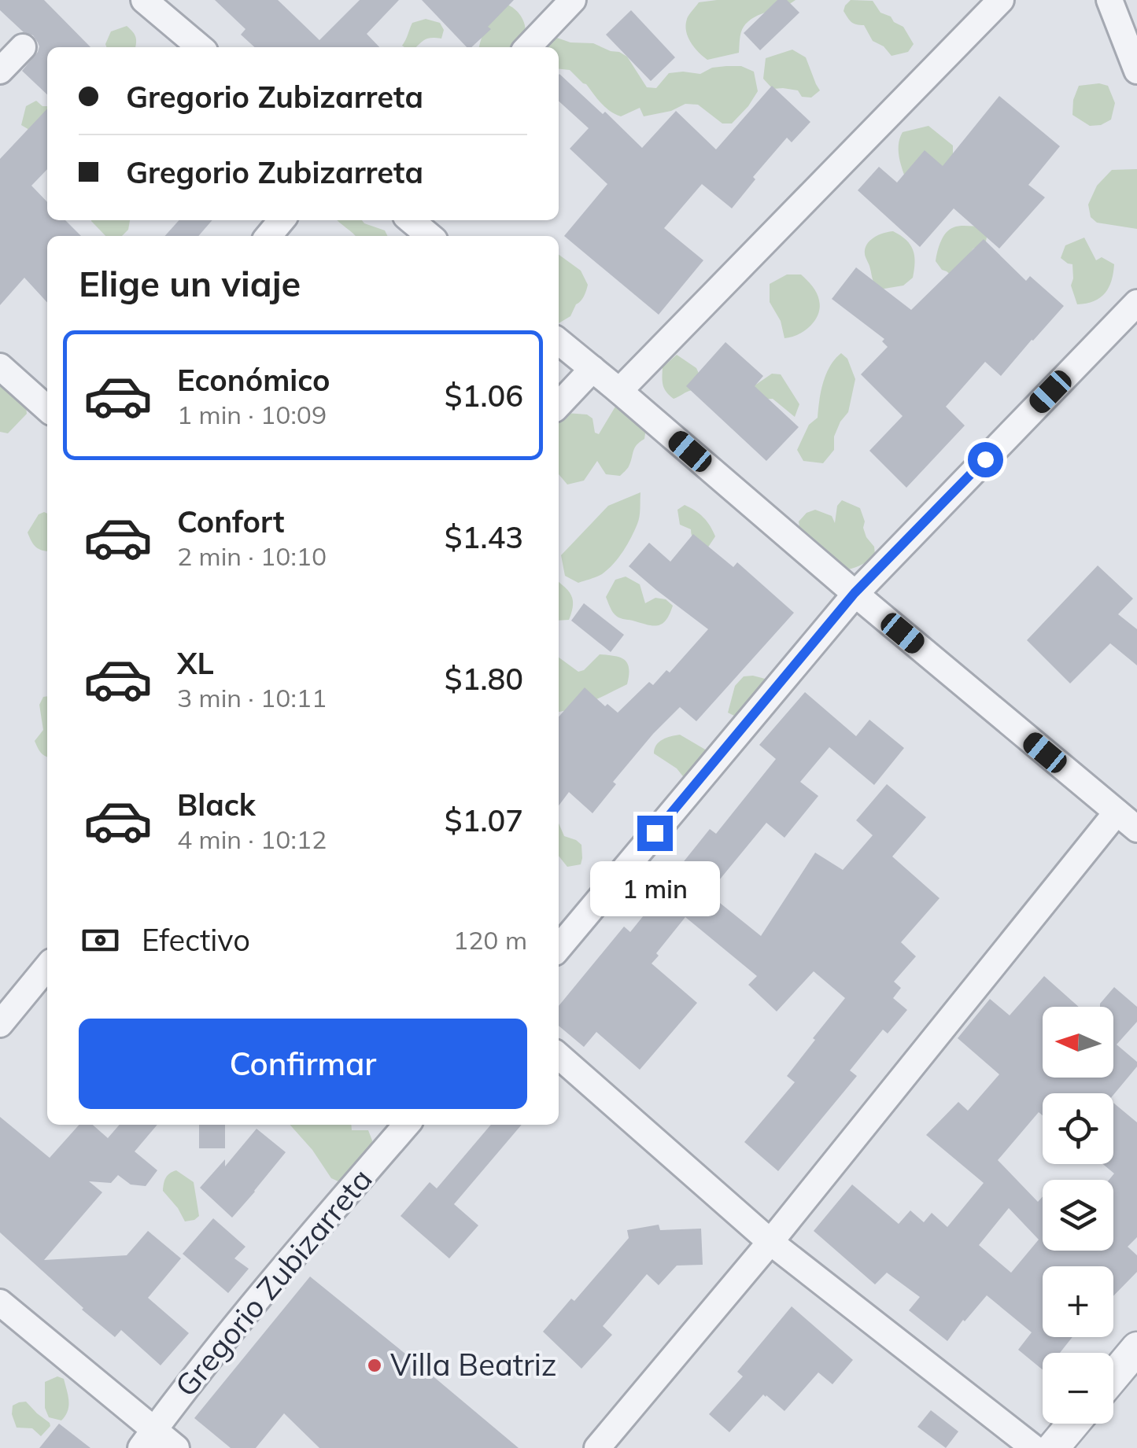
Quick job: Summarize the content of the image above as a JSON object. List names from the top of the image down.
{
  "streets": {
    "street": ["Gregorio Zubizarreta"]
  },
  "places": ["Villa Beatriz"],
  "north": "left",
  "page": {
    "banner": ["Gregorio Zubizarreta", "Gregorio Zubizarreta"],
    "heading": "Elige un viaje",
    "list": [
      {
        "name": "Económico",
        "note": "1 min · 10:09",
        "value": "$1.06"
      },
      {
        "name": "Confort",
        "note": "2 min · 10:10",
        "value": "$1.43"
      },
      {
        "name": "XL",
        "note": "3 min · 10:11",
        "value": "$1.80"
      },
      {
        "name": "Black",
        "note": "4 min · 10:12",
        "value": "$1.07"
      }
    ],
    "bubble": "1 min",
    "pay": ["Efectivo", "120 m"],
    "buttons": "Confirmar",
    "map_buttons": ["+", "−"]
  }
}
